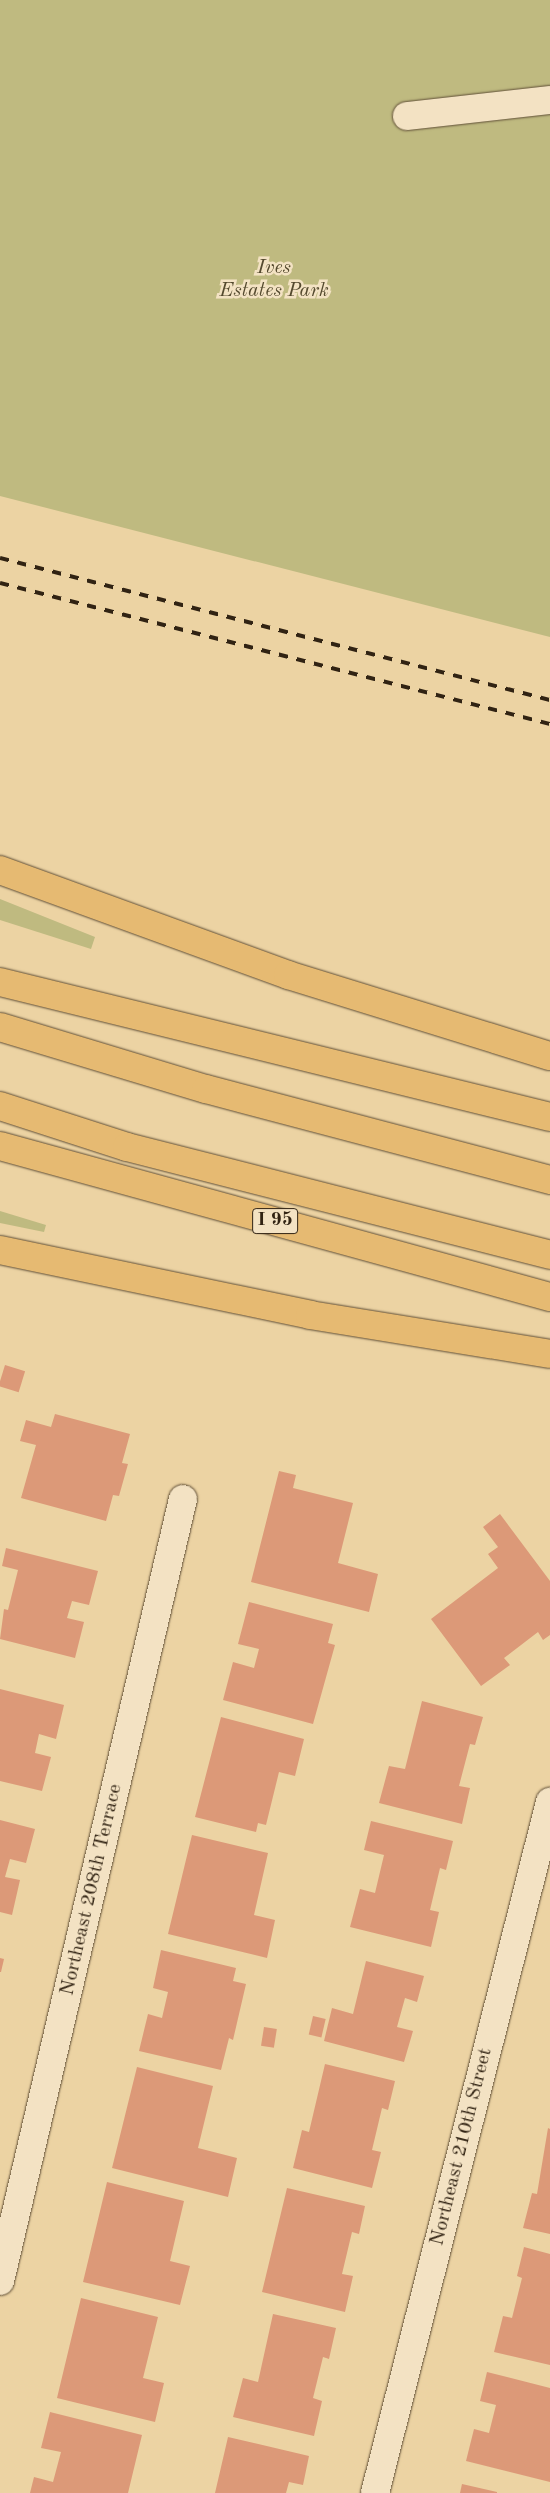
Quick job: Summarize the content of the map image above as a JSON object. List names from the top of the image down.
{
  "streets": {
    "highway": ["I 95"],
    "street": ["Northeast 208th Terrace", "Northeast 210th Street"]
  },
  "parks": ["Ives Estates Park"]
}
